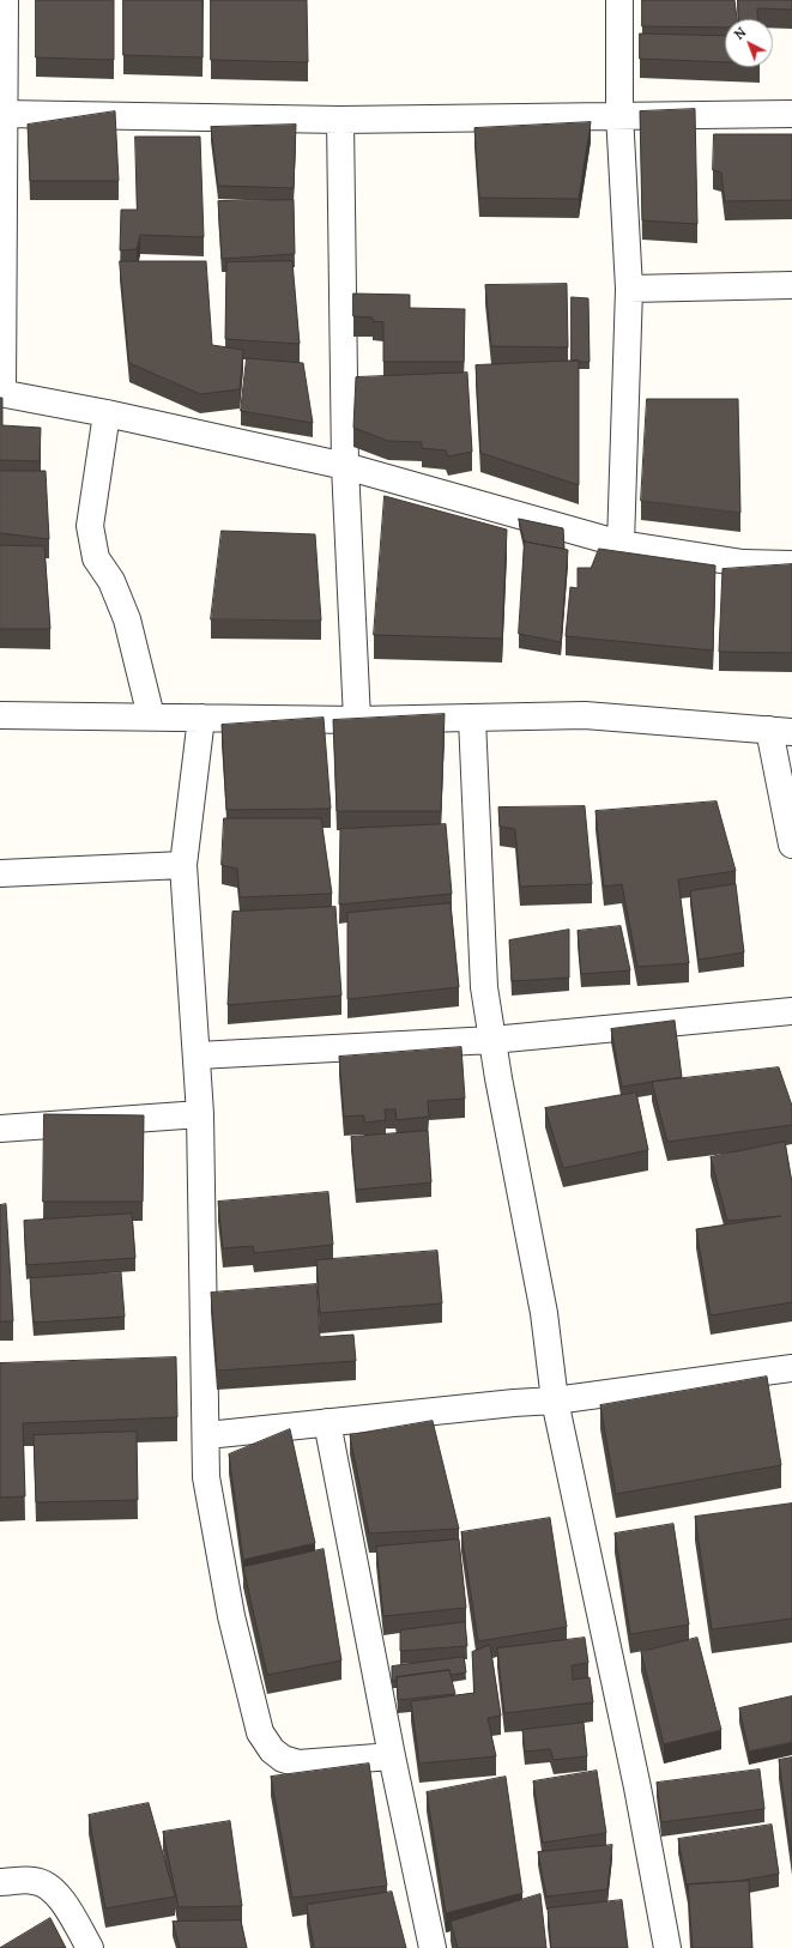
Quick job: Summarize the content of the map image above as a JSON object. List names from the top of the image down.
{
  "north": "top left"
}
